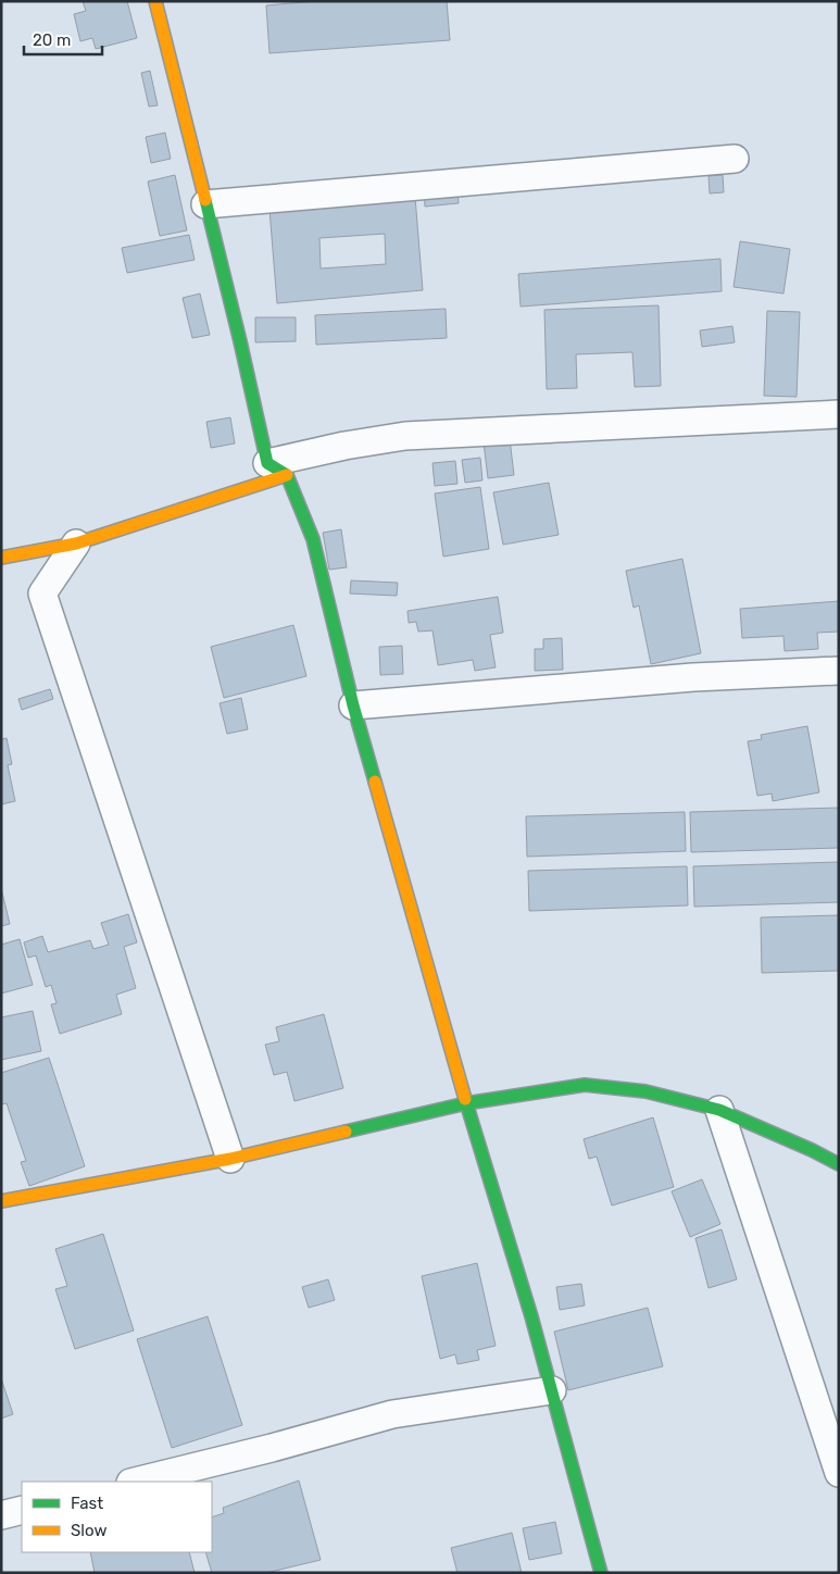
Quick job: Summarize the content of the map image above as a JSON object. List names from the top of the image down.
{
  "legend": ["Fast", "Slow"],
  "scale_bar": "20 m"
}
